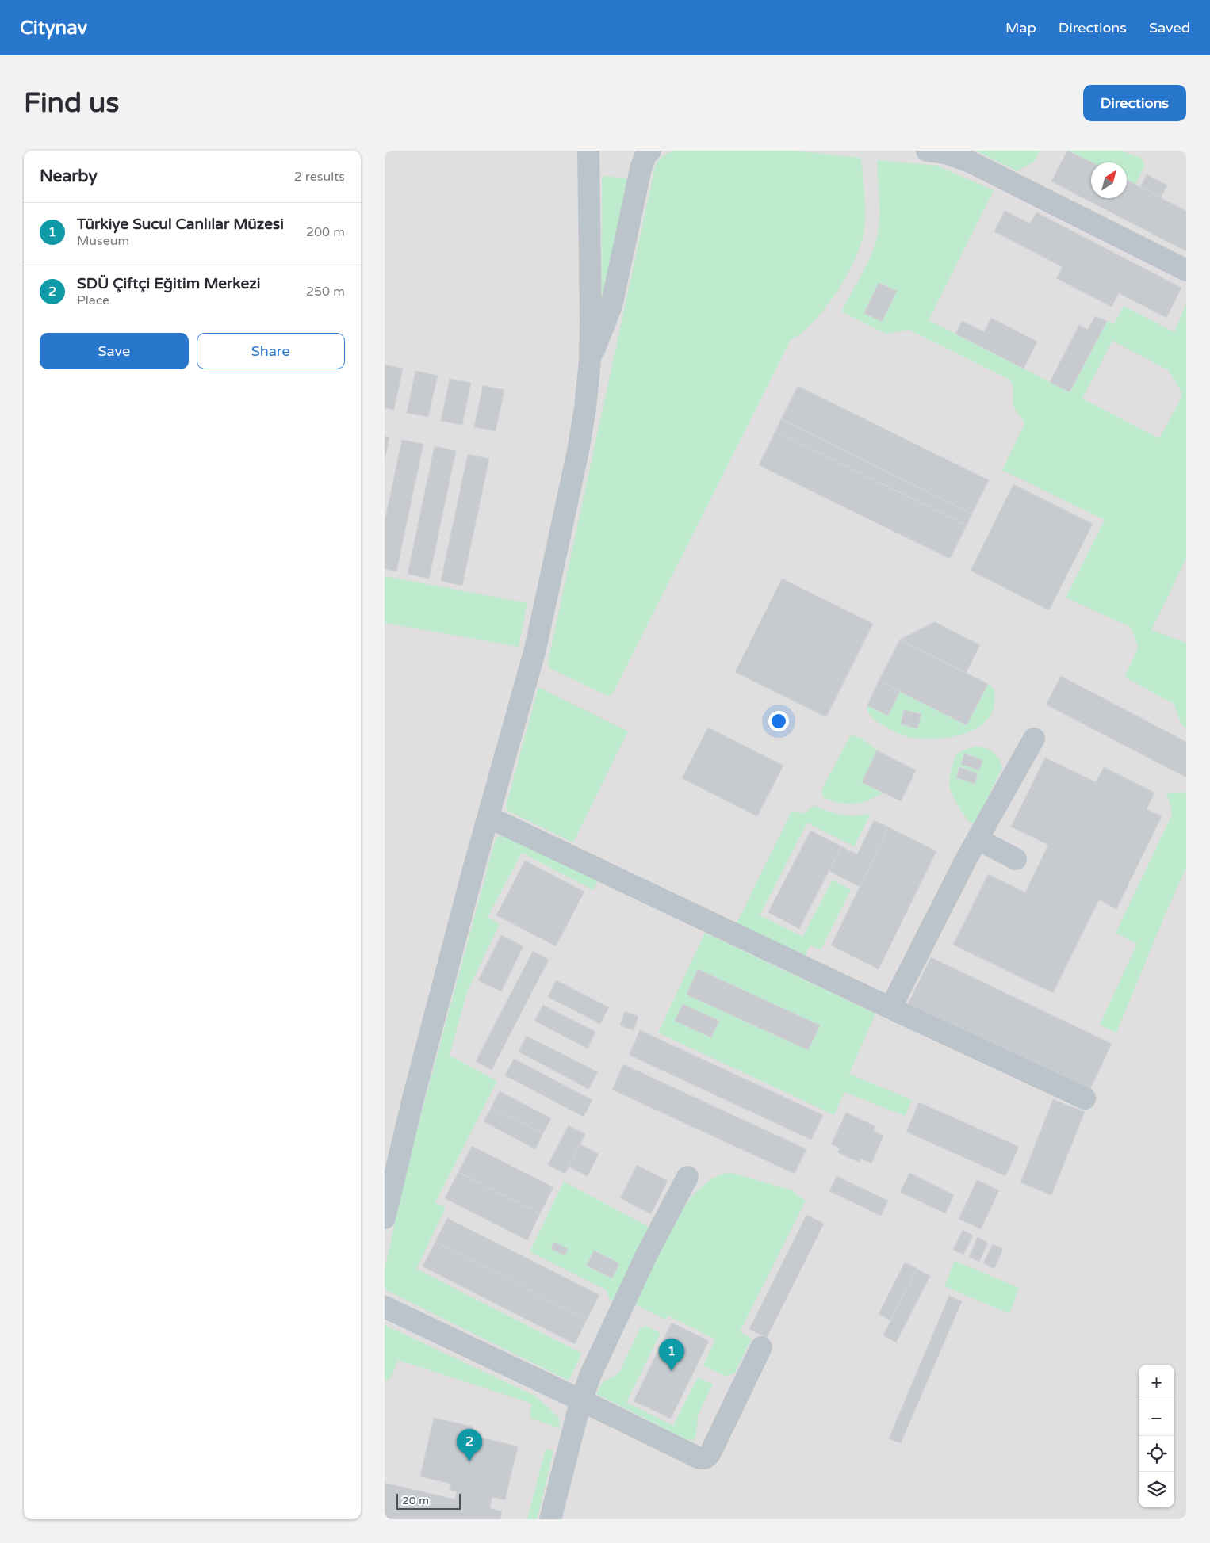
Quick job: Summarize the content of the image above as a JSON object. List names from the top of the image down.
{
  "scale_bar": "20 m",
  "north": "top right",
  "page": {
    "header": "Citynav",
    "nav": ["Map", "Directions", "Saved"],
    "buttons": [
      "Directions",
      ["Save", "Share"]
    ],
    "title": "Find us",
    "heading": ["Nearby", "2 results"],
    "list": [
      {
        "mark": "1",
        "name": "Türkiye Sucul Canlılar Müzesi",
        "note": "Museum",
        "value": "200 m"
      },
      {
        "mark": "2",
        "name": "SDÜ Çiftçi Eğitim Merkezi",
        "note": "Place",
        "value": "250 m"
      }
    ],
    "pins": ["1", "2"],
    "map_buttons": ["+", "−"],
    "scale": "20 m"
  }
}
